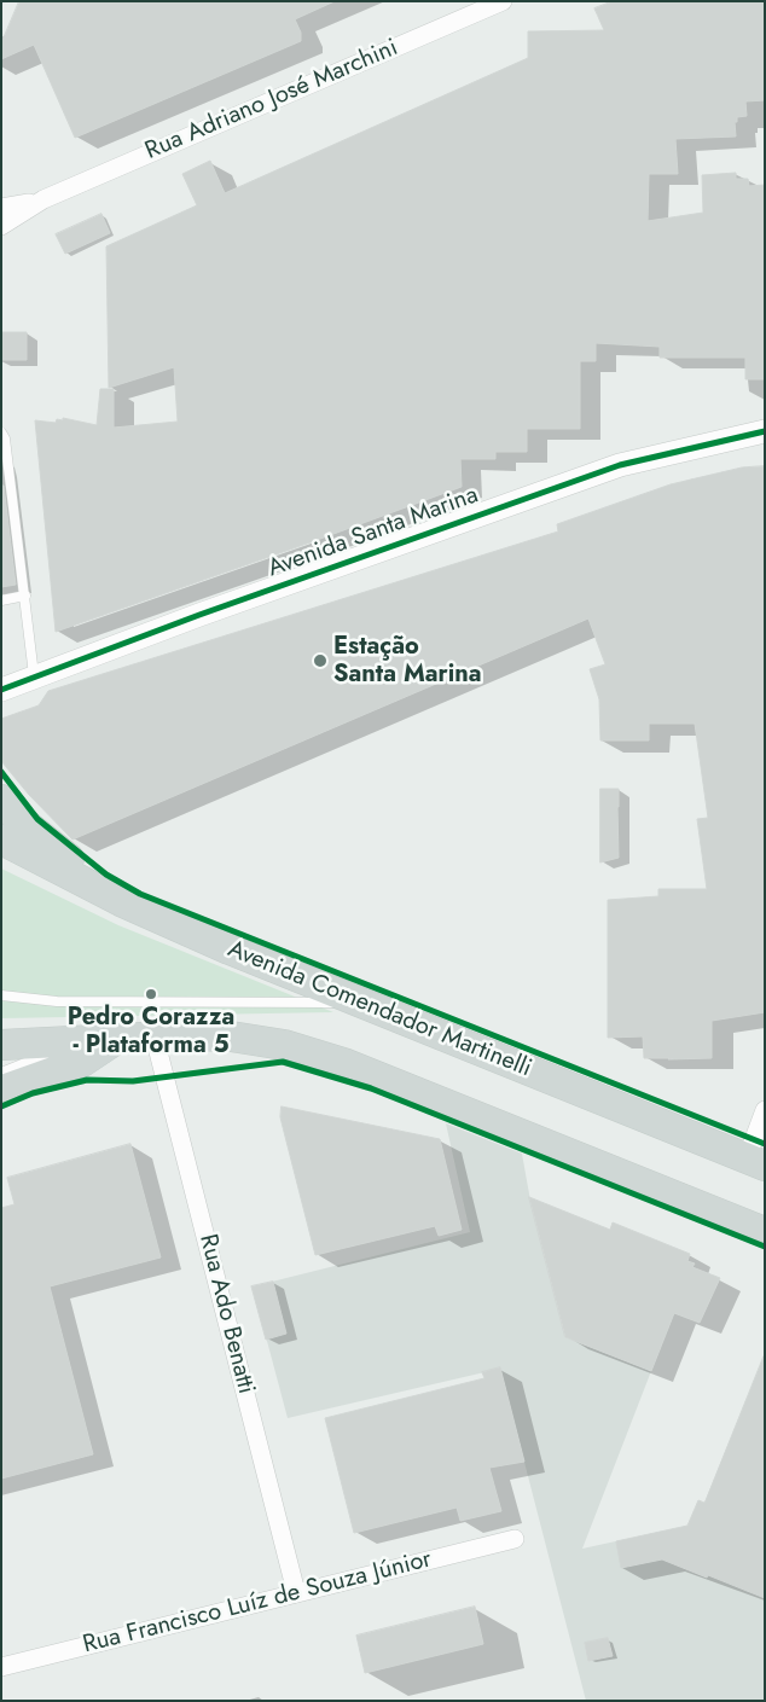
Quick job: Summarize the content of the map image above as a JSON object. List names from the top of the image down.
{
  "streets": {
    "main road": ["Avenida Comendador Martinelli"],
    "street": [
      "Rua Adriano José Marchini",
      "Avenida Santa Marina",
      "Rua Ado Benatti",
      "Rua Francisco Luíz de Souza Júnior"
    ]
  },
  "crossings": [
    ["Rua Ado Benatti", "Rua Francisco Luíz de Souza Júnior"]
  ],
  "places": ["Estação Santa Marina", "Pedro Corazza - Plataforma 5"]
}
